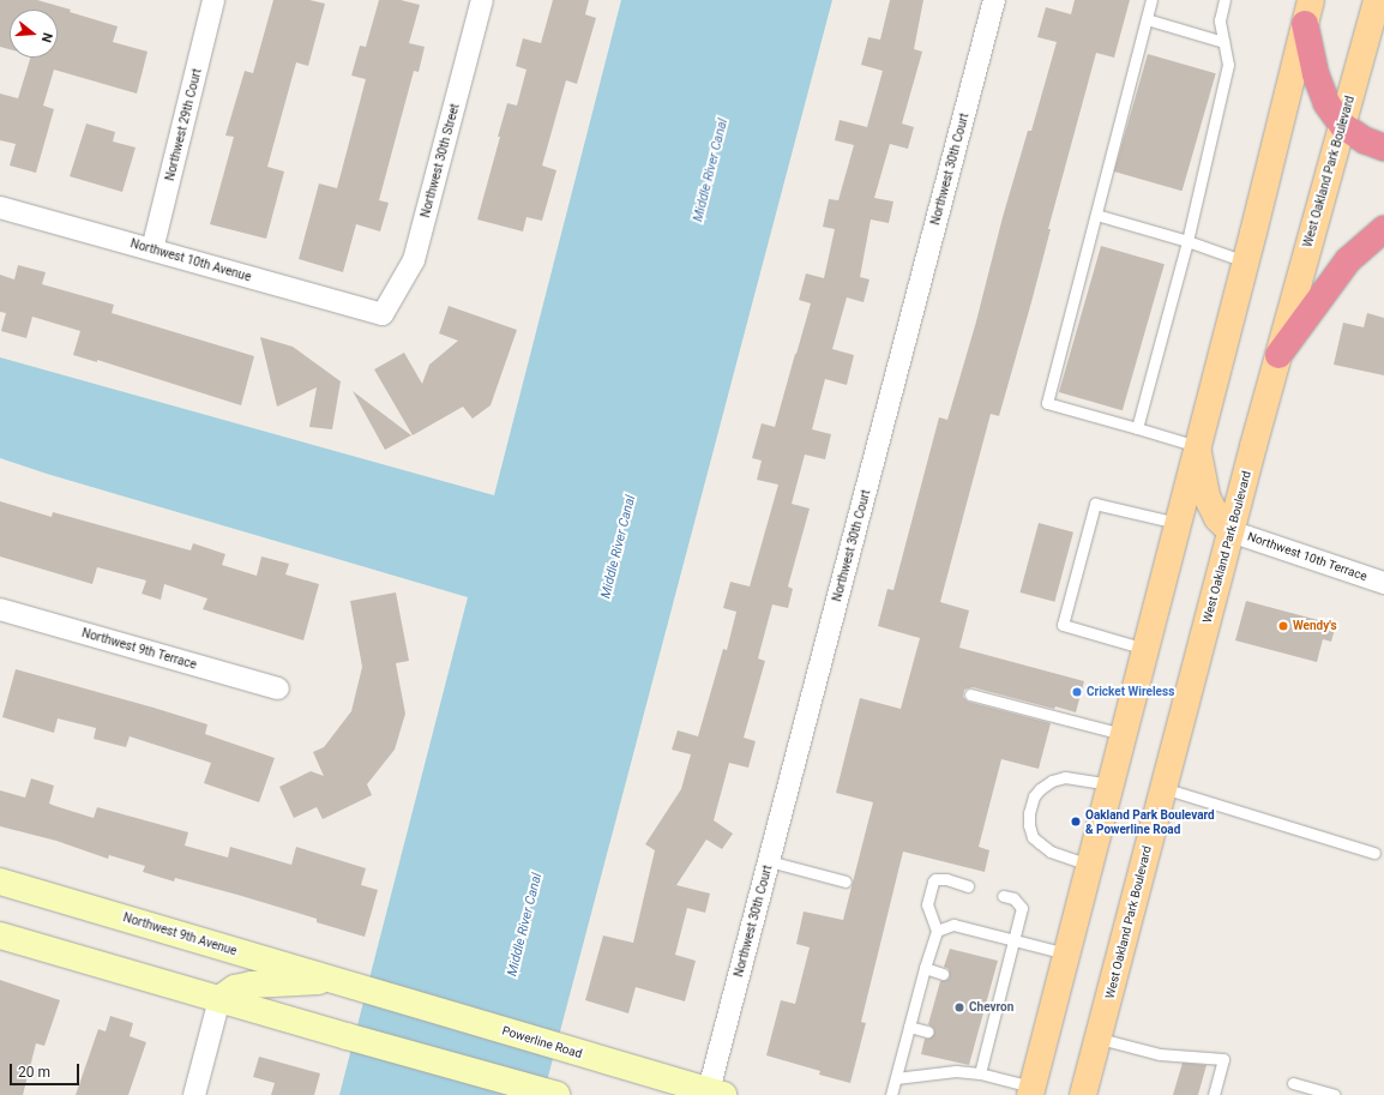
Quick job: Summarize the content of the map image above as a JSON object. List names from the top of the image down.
{
  "streets": {
    "main road": ["West Oakland Park Boulevard", "Northwest 9th Avenue", "Powerline Road"],
    "street": [
      "Northwest 29th Court",
      "Northwest 30th Street",
      "Northwest 30th Court",
      "Northwest 10th Avenue",
      "Northwest 10th Terrace",
      "Northwest 9th Terrace"
    ]
  },
  "crossings": [
    ["Northwest 29th Court", "Northwest 10th Avenue"],
    ["Northwest 30th Street", "Northwest 10th Avenue"],
    ["Northwest 30th Court", "Powerline Road"],
    ["West Oakland Park Boulevard", "Northwest 10th Terrace"],
    ["Northwest 9th Avenue", "Powerline Road"]
  ],
  "water": ["Middle River Canal"],
  "places": [
    "Wendy's",
    "Cricket Wireless",
    "Oakland Park Boulevard & Powerline Road",
    "Chevron"
  ],
  "scale_bar": "20 m",
  "north": "right"
}
